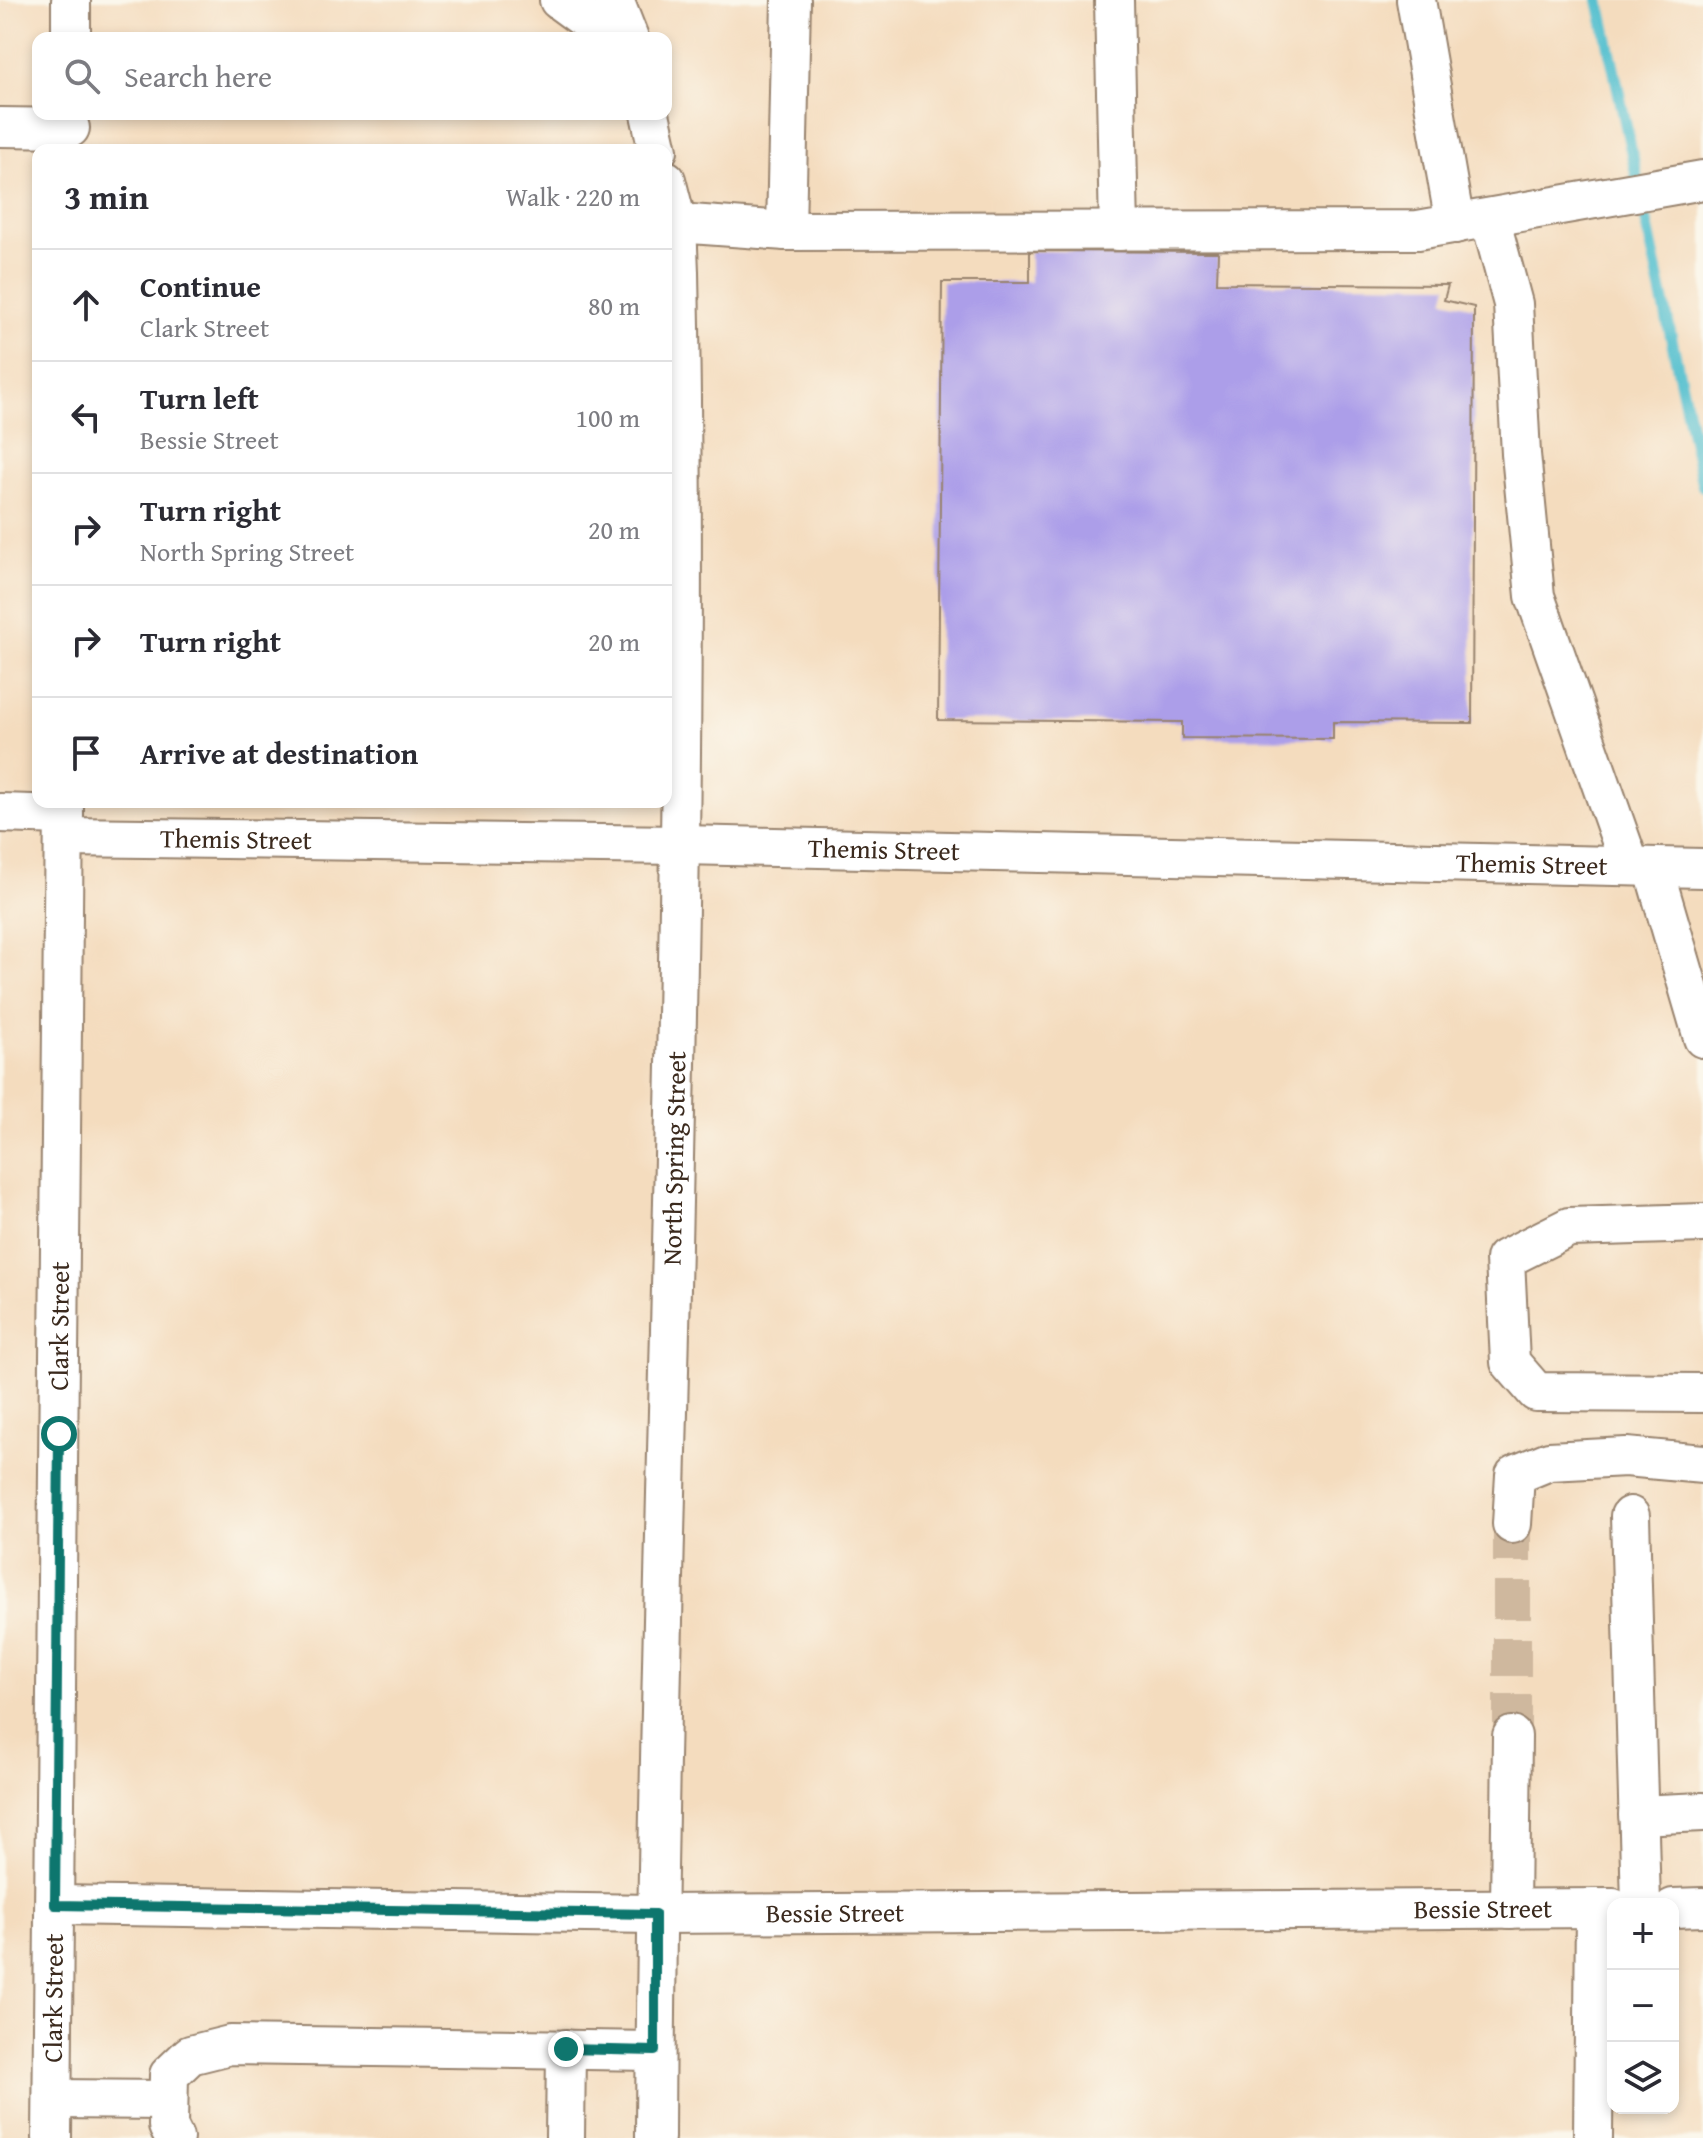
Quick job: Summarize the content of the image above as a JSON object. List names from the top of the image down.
{
  "streets": {
    "street": [
      "Themis Street",
      "North Spring Street",
      "Clark Street",
      "Bessie Street"
    ]
  },
  "crossings": [
    ["Themis Street", "North Spring Street"],
    ["Themis Street", "Clark Street"],
    ["North Spring Street", "Bessie Street"],
    ["Clark Street", "Bessie Street"]
  ],
  "page": {
    "search": "Search here",
    "heading": ["3 min", "Walk · 220 m"],
    "list": [
      ["Continue", "Clark Street", "80 m"],
      ["Turn left", "Bessie Street", "100 m"],
      ["Turn right", "North Spring Street", "20 m"],
      ["Turn right", "20 m"],
      "Arrive at destination"
    ],
    "map_buttons": ["+", "−"]
  }
}
